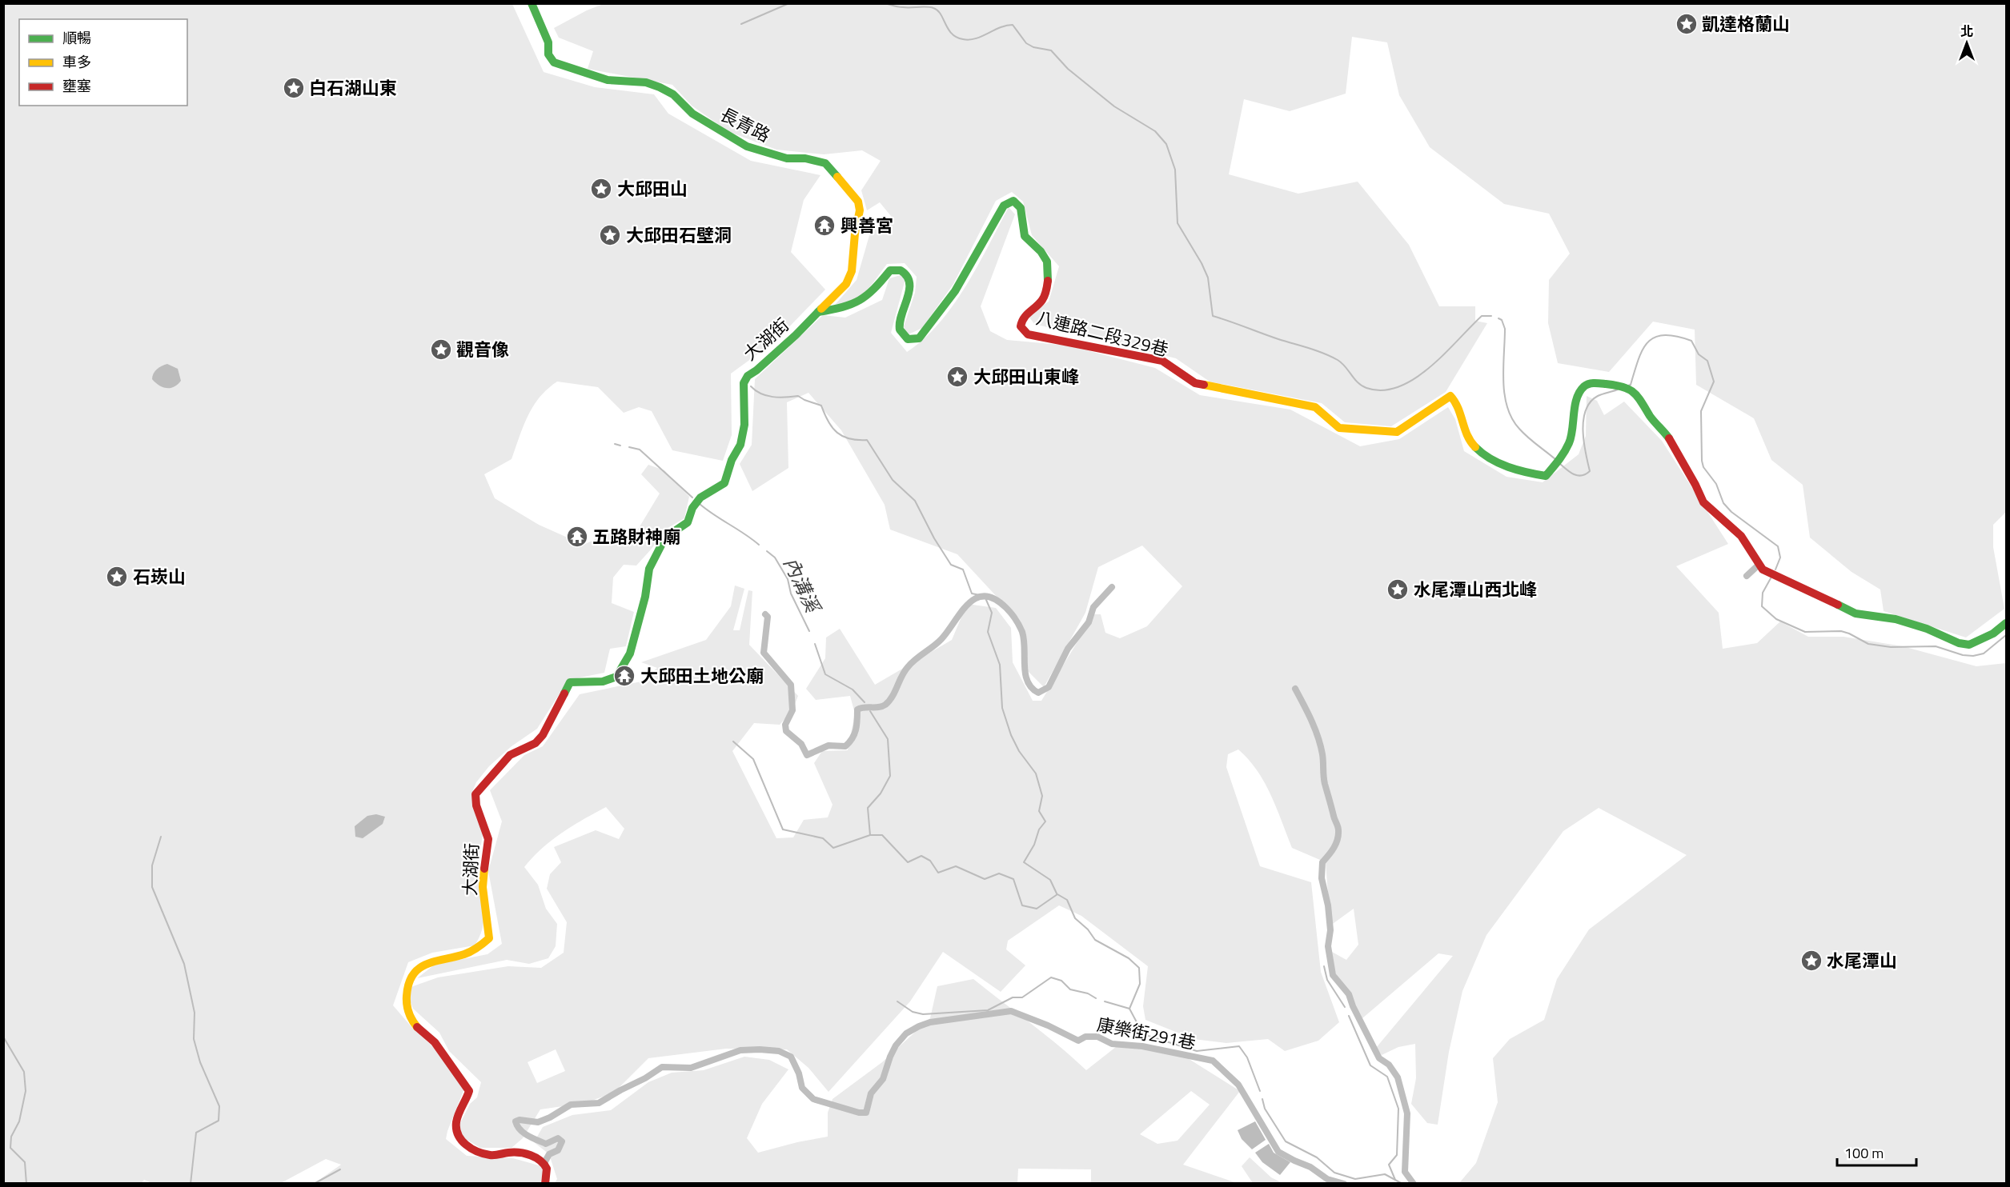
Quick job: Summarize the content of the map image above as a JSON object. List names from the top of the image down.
{
  "streets": {
    "street": [
      "長青路",
      "八連路二段329巷",
      "大湖街",
      "康樂街291巷"
    ]
  },
  "crossings": [
    ["長青路", "八連路二段329巷"],
    ["長青路", "大湖街"],
    ["八連路二段329巷", "大湖街"],
    ["大湖街", "康樂街291巷"]
  ],
  "water": ["內溝溪"],
  "places": {
    "place": [
      "凱達格蘭山",
      "白石湖山東",
      "大邱田山",
      "大邱田石壁洞",
      "觀音像",
      "大邱田山東峰",
      "石崁山",
      "水尾潭山西北峰",
      "水尾潭山"
    ],
    "temple": ["興善宮", "五路財神廟", "大邱田土地公廟"]
  },
  "legend": ["順暢", "車多", "壅塞"],
  "scale_bar": "100 m",
  "north": "top"
}
